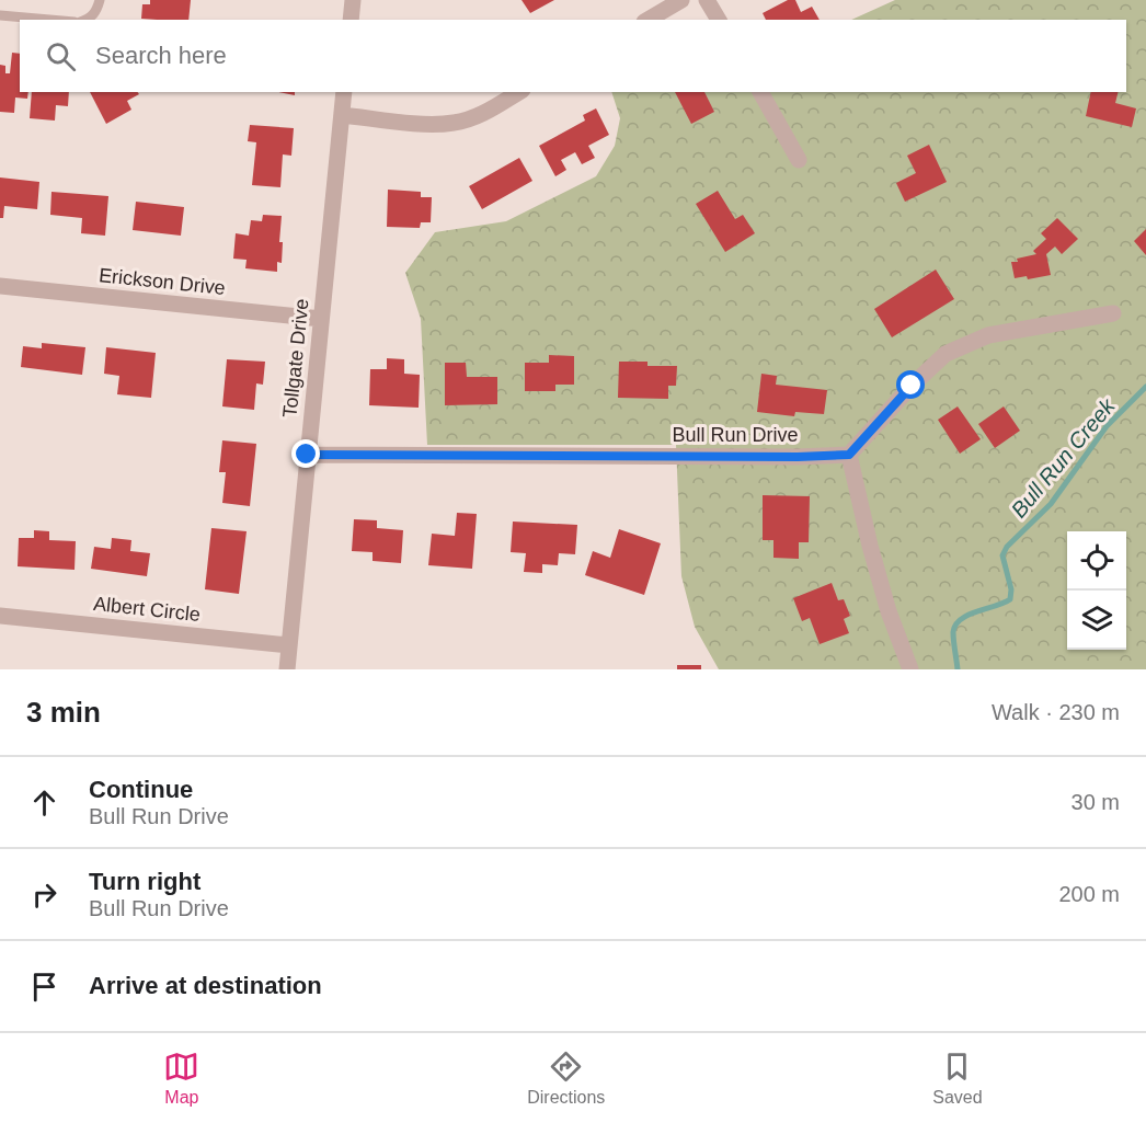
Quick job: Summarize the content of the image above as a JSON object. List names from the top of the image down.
{
  "streets": {
    "street": [
      "Erickson Drive",
      "Tollgate Drive",
      "Bull Run Drive",
      "Albert Circle"
    ]
  },
  "crossings": [
    ["Erickson Drive", "Tollgate Drive"],
    ["Tollgate Drive", "Bull Run Drive"],
    ["Tollgate Drive", "Albert Circle"]
  ],
  "water": ["Bull Run Creek"],
  "page": {
    "search": "Search here",
    "heading": ["3 min", "Walk · 230 m"],
    "list": [
      ["Continue", "Bull Run Drive", "30 m"],
      ["Turn right", "Bull Run Drive", "200 m"],
      "Arrive at destination"
    ],
    "nav": ["Map", "Directions", "Saved"]
  }
}
